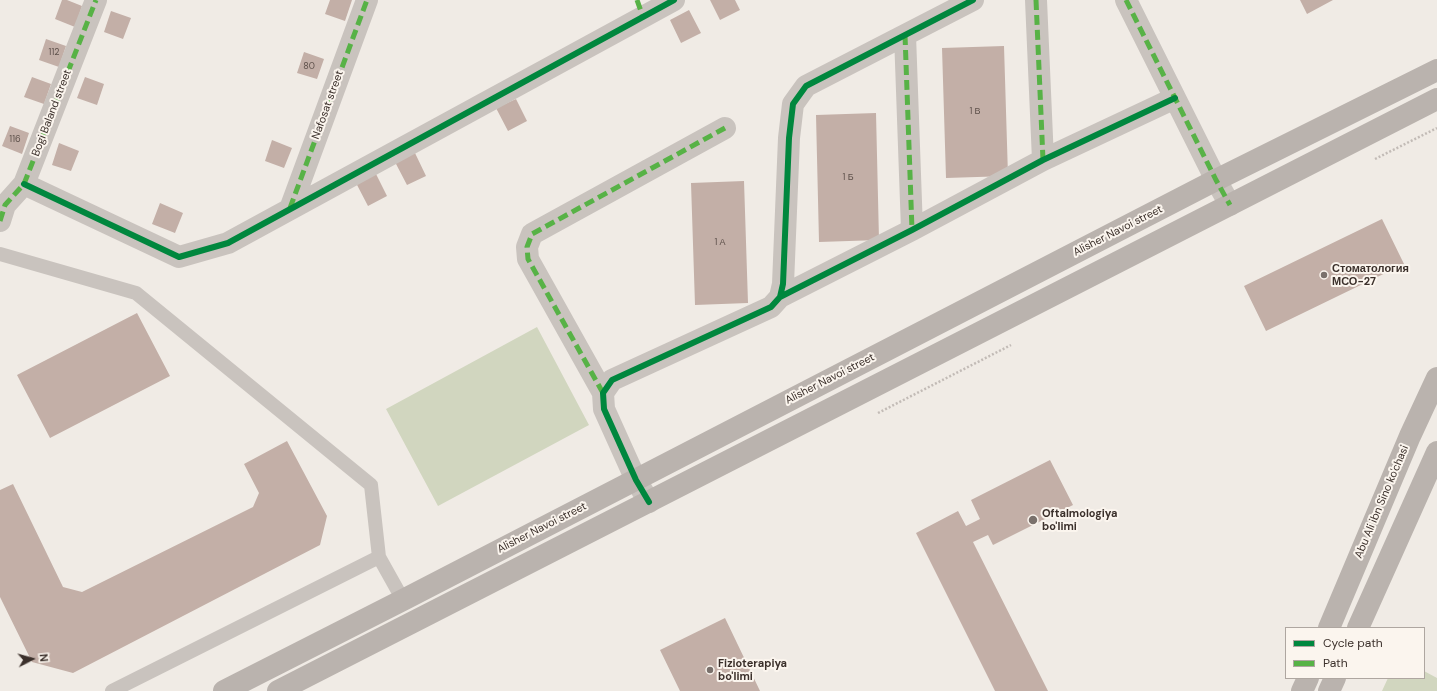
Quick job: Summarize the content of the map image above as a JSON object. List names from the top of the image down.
{
  "streets": {
    "main road": ["Alisher Navoi street", "Abu Ali ibn Sino ko'chasi"],
    "street": ["Nafosat street", "Bogi Baland street"]
  },
  "places": ["Стоматология МСО-27", "Oftalmologiya bo'limi", "Fizioterapiya bo'limi"],
  "house_numbers": [
    "112",
    "80",
    "1 В",
    "116",
    "1 Б",
    "1 А"
  ],
  "legend": ["Cycle path", "Path"],
  "north": "right"
}
